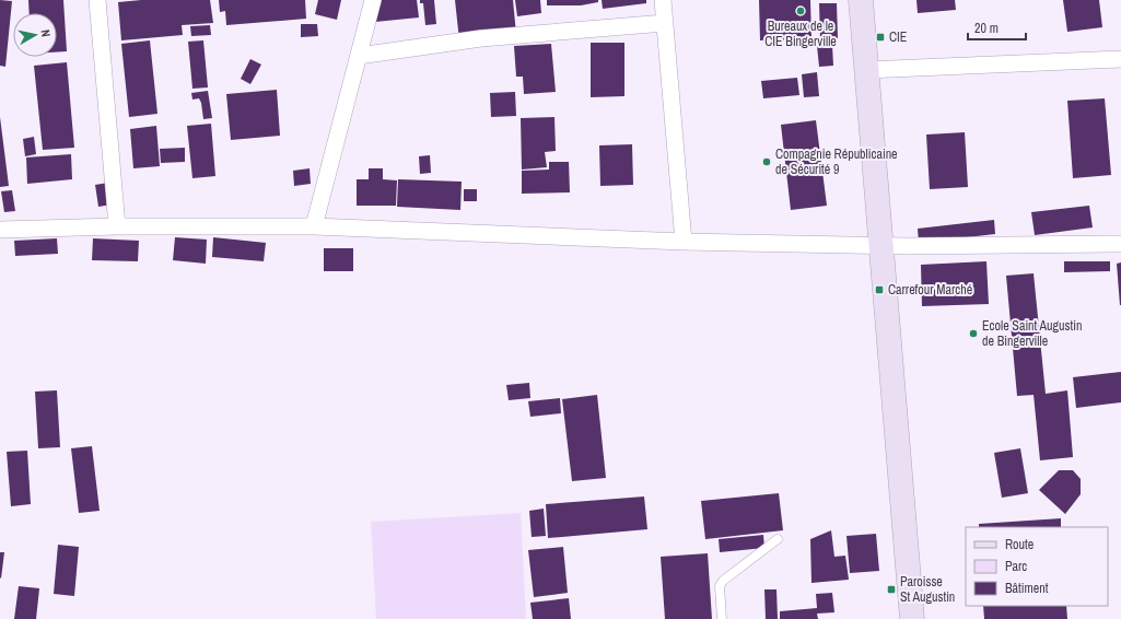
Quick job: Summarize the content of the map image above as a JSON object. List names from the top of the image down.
{
  "places": {
    "other": ["Bureaux de le CIE Bingerville", "Compagnie Républicaine de Sécurité 9", "Ecole Saint Augustin de Bingerville"],
    "transit": ["CIE", "Carrefour Marché", "Paroisse St Augustin"]
  },
  "legend": ["Route", "Parc", "Bâtiment"],
  "scale_bar": "20 m",
  "north": "right"
}
